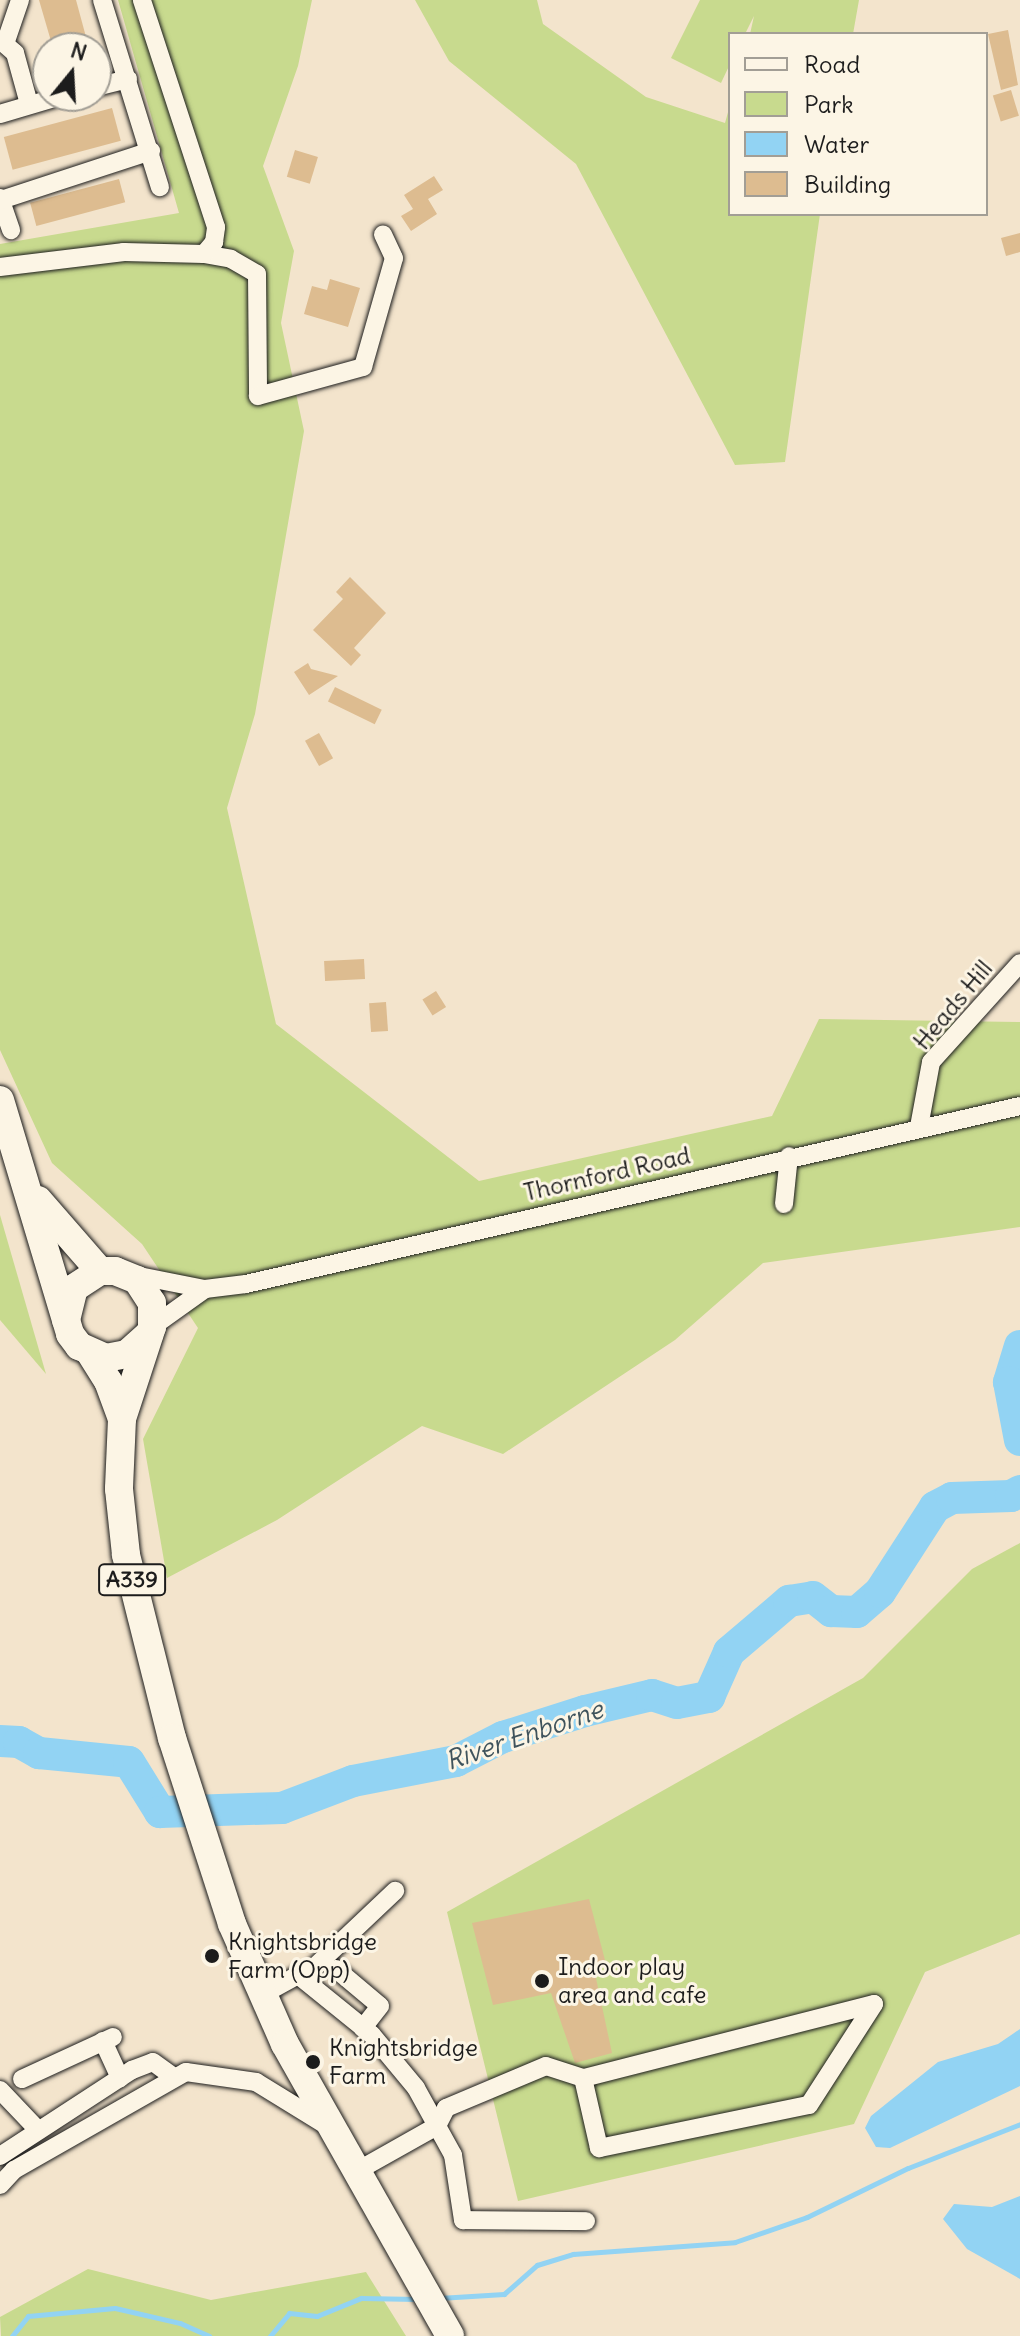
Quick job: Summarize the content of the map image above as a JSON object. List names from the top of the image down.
{
  "streets": {
    "highway": ["A339"],
    "street": ["Heads Hill", "Thornford Road"]
  },
  "crossings": [
    ["Heads Hill", "Thornford Road"],
    ["Thornford Road", "A339"]
  ],
  "water": ["River Enborne"],
  "places": ["Knightsbridge Farm (Opp)", "Indoor play area and cafe", "Knightsbridge Farm"],
  "legend": [
    "Road",
    "Park",
    "Water",
    "Building"
  ],
  "north": "top"
}
